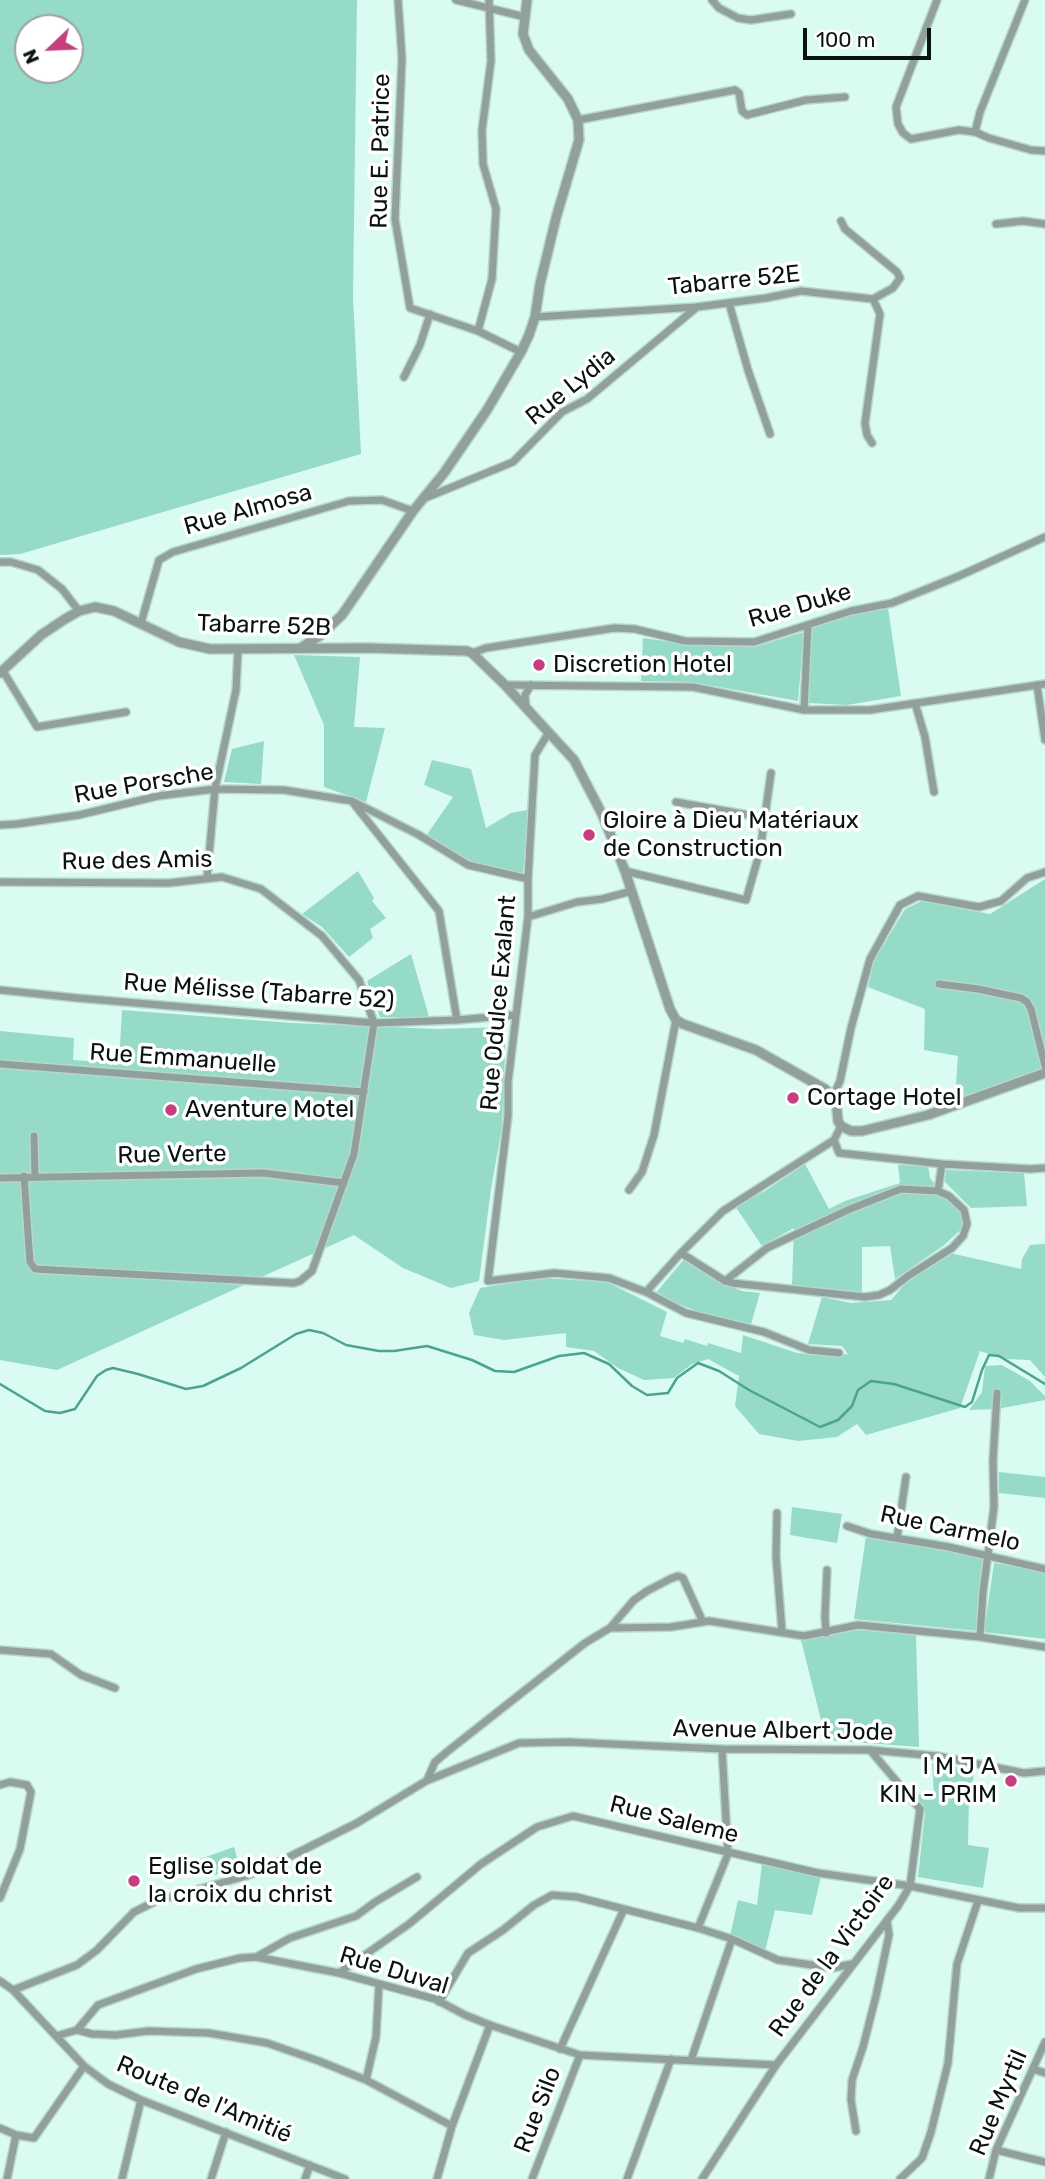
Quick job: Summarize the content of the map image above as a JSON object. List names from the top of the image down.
{
  "streets": {
    "street": [
      "Rue E. Patrice",
      "Tabarre 52E",
      "Rue Lydia",
      "Rue Almosa",
      "Rue Duke",
      "Tabarre 52B",
      "Rue Porsche",
      "Rue des Amis",
      "Rue Mélisse (Tabarre 52)",
      "Rue Odulce Exalant",
      "Rue Emmanuelle",
      "Rue Verte",
      "Rue Carmelo",
      "Avenue Albert Jode",
      "Rue Saleme",
      "Rue de la Victoire",
      "Rue Duval",
      "Route de l'Amitié",
      "Rue Myrtil",
      "Rue Silo"
    ]
  },
  "crossings": [
    ["Tabarre 52E", "Rue Lydia"],
    ["Rue Almosa", "Tabarre 52B"],
    ["Rue Duke", "Tabarre 52B"],
    ["Rue Porsche", "Rue Odulce Exalant"],
    ["Rue des Amis", "Rue Mélisse (Tabarre 52)"],
    ["Rue Mélisse (Tabarre 52)", "Rue Odulce Exalant"],
    ["Avenue Albert Jode", "Rue de la Victoire"],
    ["Rue Saleme", "Rue de la Victoire"],
    ["Rue Saleme", "Rue Duval"],
    ["Rue de la Victoire", "Rue Duval"],
    ["Rue Duval", "Rue Silo"]
  ],
  "places": [
    "Discretion Hotel",
    "Gloire à Dieu Matériaux de Construction",
    "Cortage Hotel",
    "Aventure Motel",
    "I M J A KIN - PRIM",
    "Eglise soldat de la croix du christ"
  ],
  "scale_bar": "100 m",
  "north": "bottom left"
}
